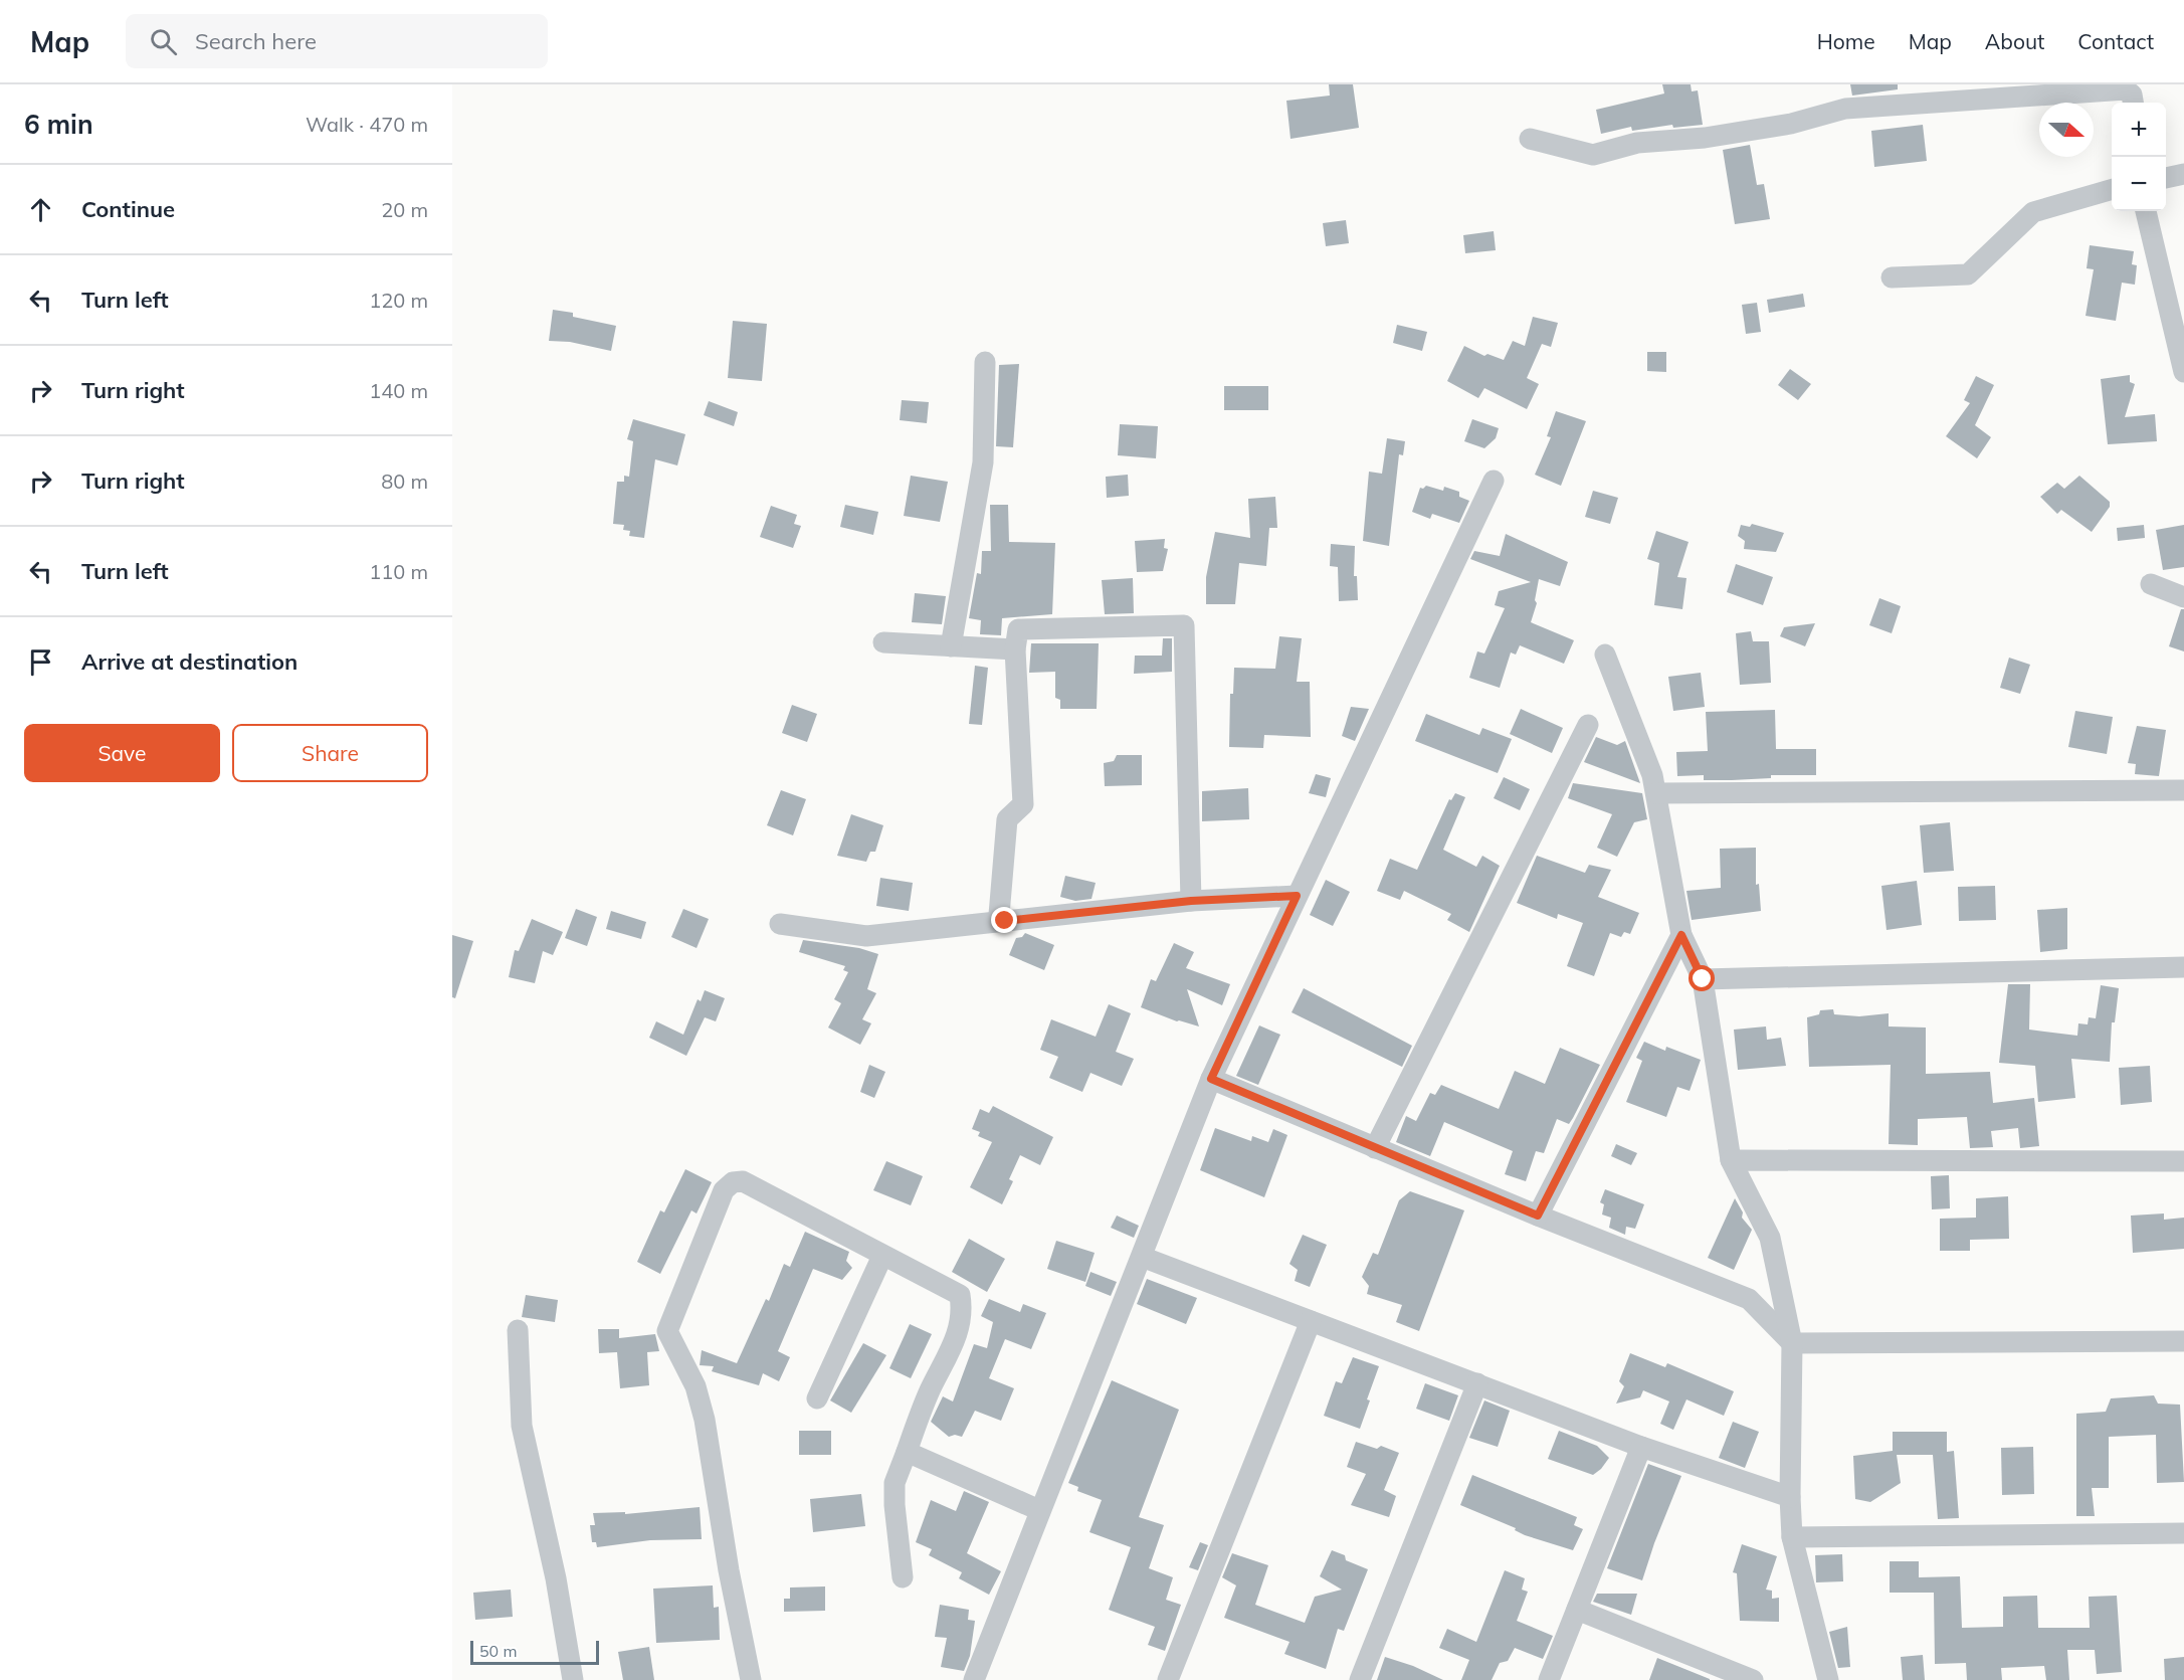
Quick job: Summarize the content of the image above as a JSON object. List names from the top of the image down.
{
  "scale_bar": "50 m",
  "north": "right",
  "page": {
    "header": "Map",
    "search": "Search here",
    "nav": [
      "Home",
      "Map",
      "About",
      "Contact"
    ],
    "heading": ["6 min", "Walk · 470 m"],
    "map_buttons": ["+", "−"],
    "list": [
      ["Continue", "20 m"],
      ["Turn left", "120 m"],
      ["Turn right", "140 m"],
      ["Turn right", "80 m"],
      ["Turn left", "110 m"],
      "Arrive at destination"
    ],
    "buttons": ["Save", "Share"],
    "scale": "50 m"
  }
}
